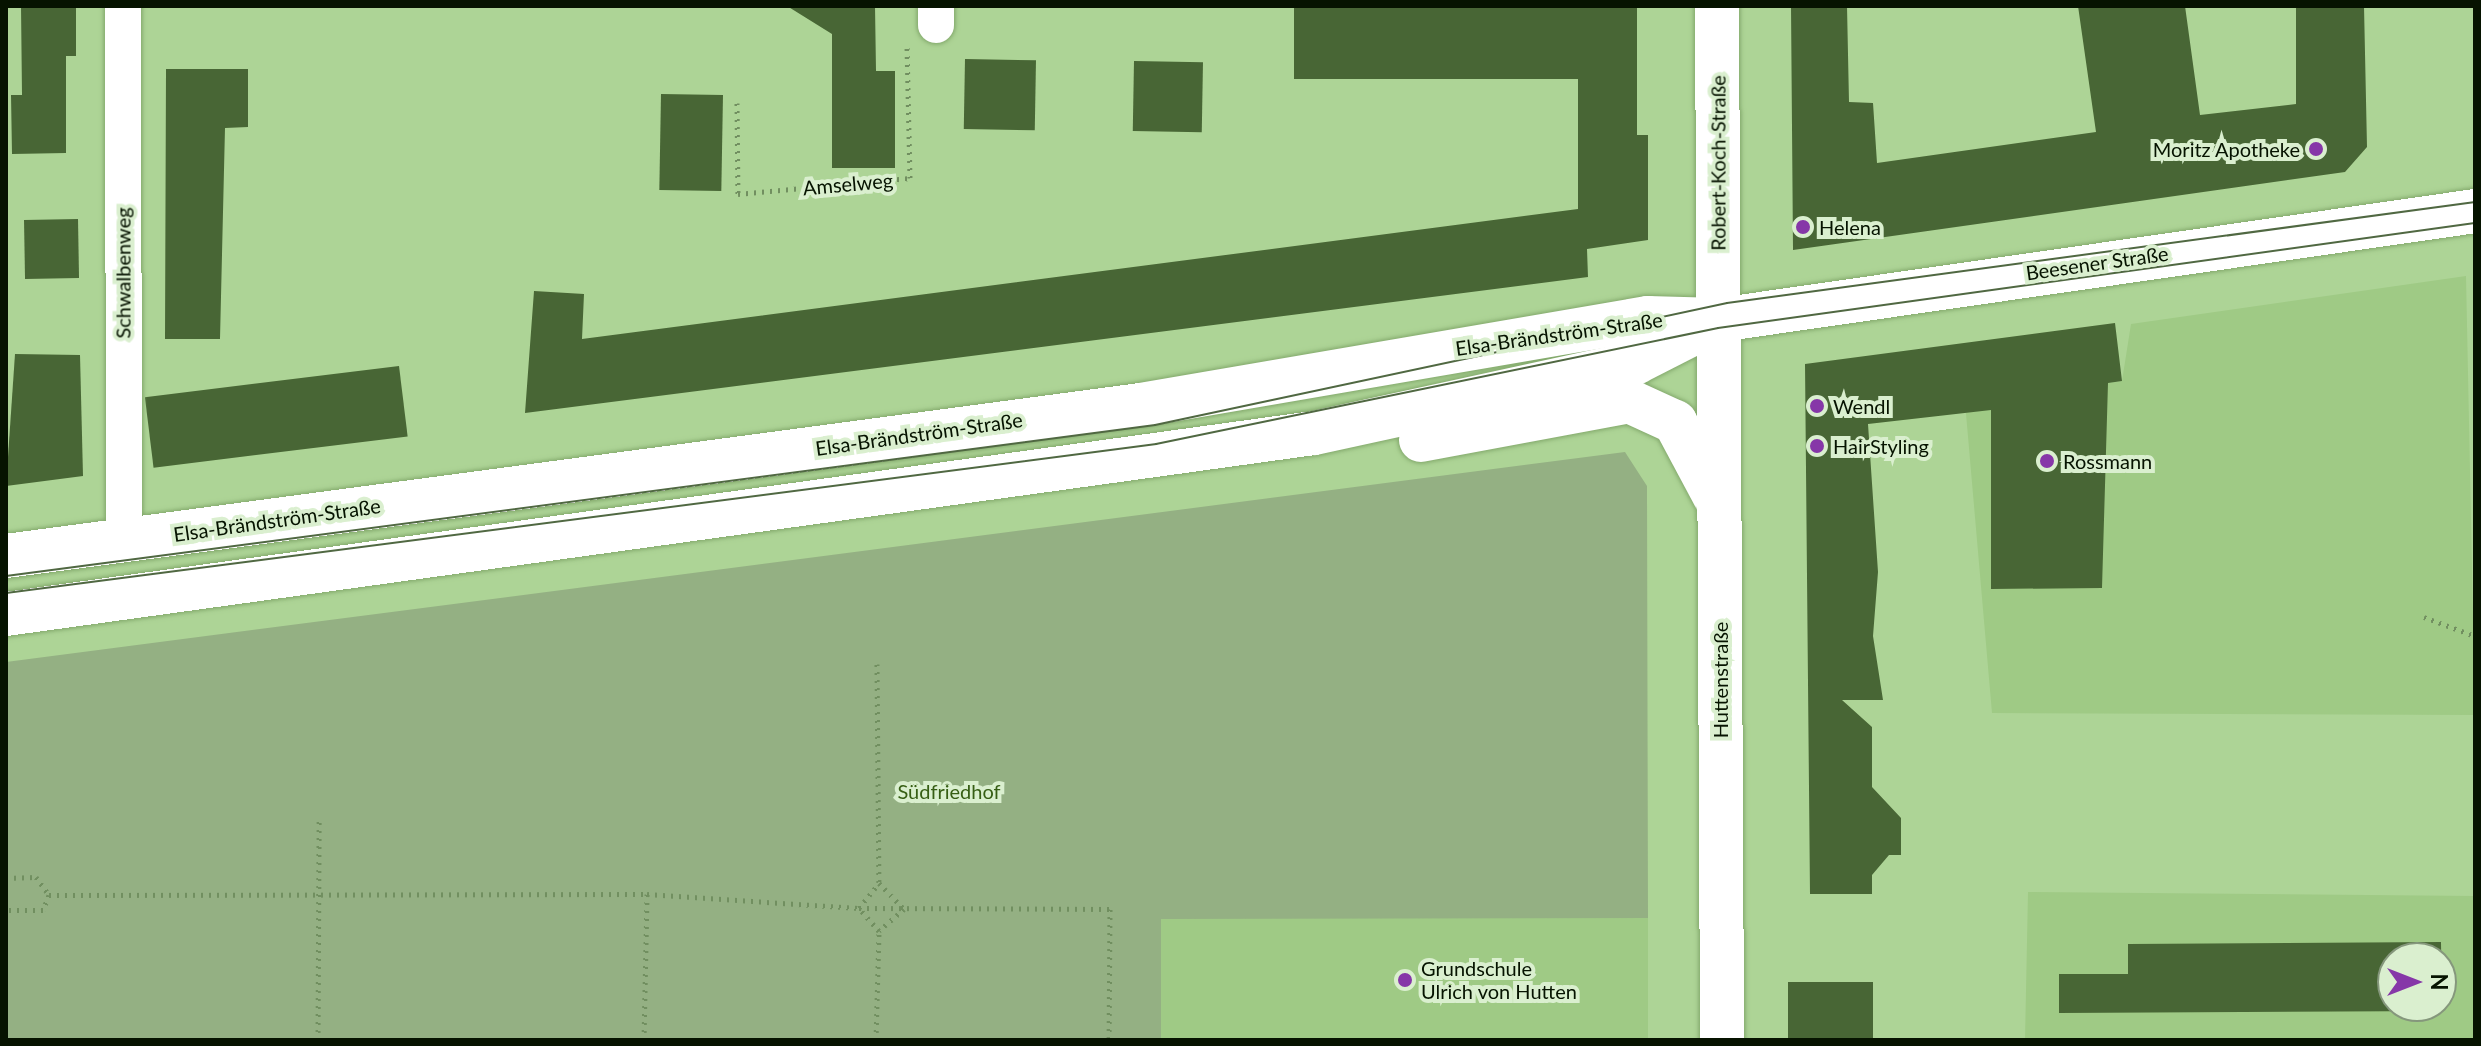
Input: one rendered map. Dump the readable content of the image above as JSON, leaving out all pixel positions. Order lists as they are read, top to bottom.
{
  "streets": {
    "street": [
      "Robert-Koch-Straße",
      "Beesener Straße",
      "Schwalbenweg",
      "Elsa-Brändström-Straße",
      "Huttenstraße"
    ],
    "path": ["Amselweg"]
  },
  "crossings": [
    ["Robert-Koch-Straße", "Beesener Straße"],
    ["Robert-Koch-Straße", "Elsa-Brändström-Straße"],
    ["Robert-Koch-Straße", "Huttenstraße"],
    ["Beesener Straße", "Elsa-Brändström-Straße"],
    ["Beesener Straße", "Huttenstraße"],
    ["Schwalbenweg", "Elsa-Brändström-Straße"],
    ["Elsa-Brändström-Straße", "Huttenstraße"]
  ],
  "parks": ["Südfriedhof"],
  "places": [
    "Moritz Apotheke",
    "Helena",
    "Wendl",
    "HairStyling",
    "Rossmann",
    "Grundschule Ulrich von Hutten"
  ],
  "north": "right"
}
